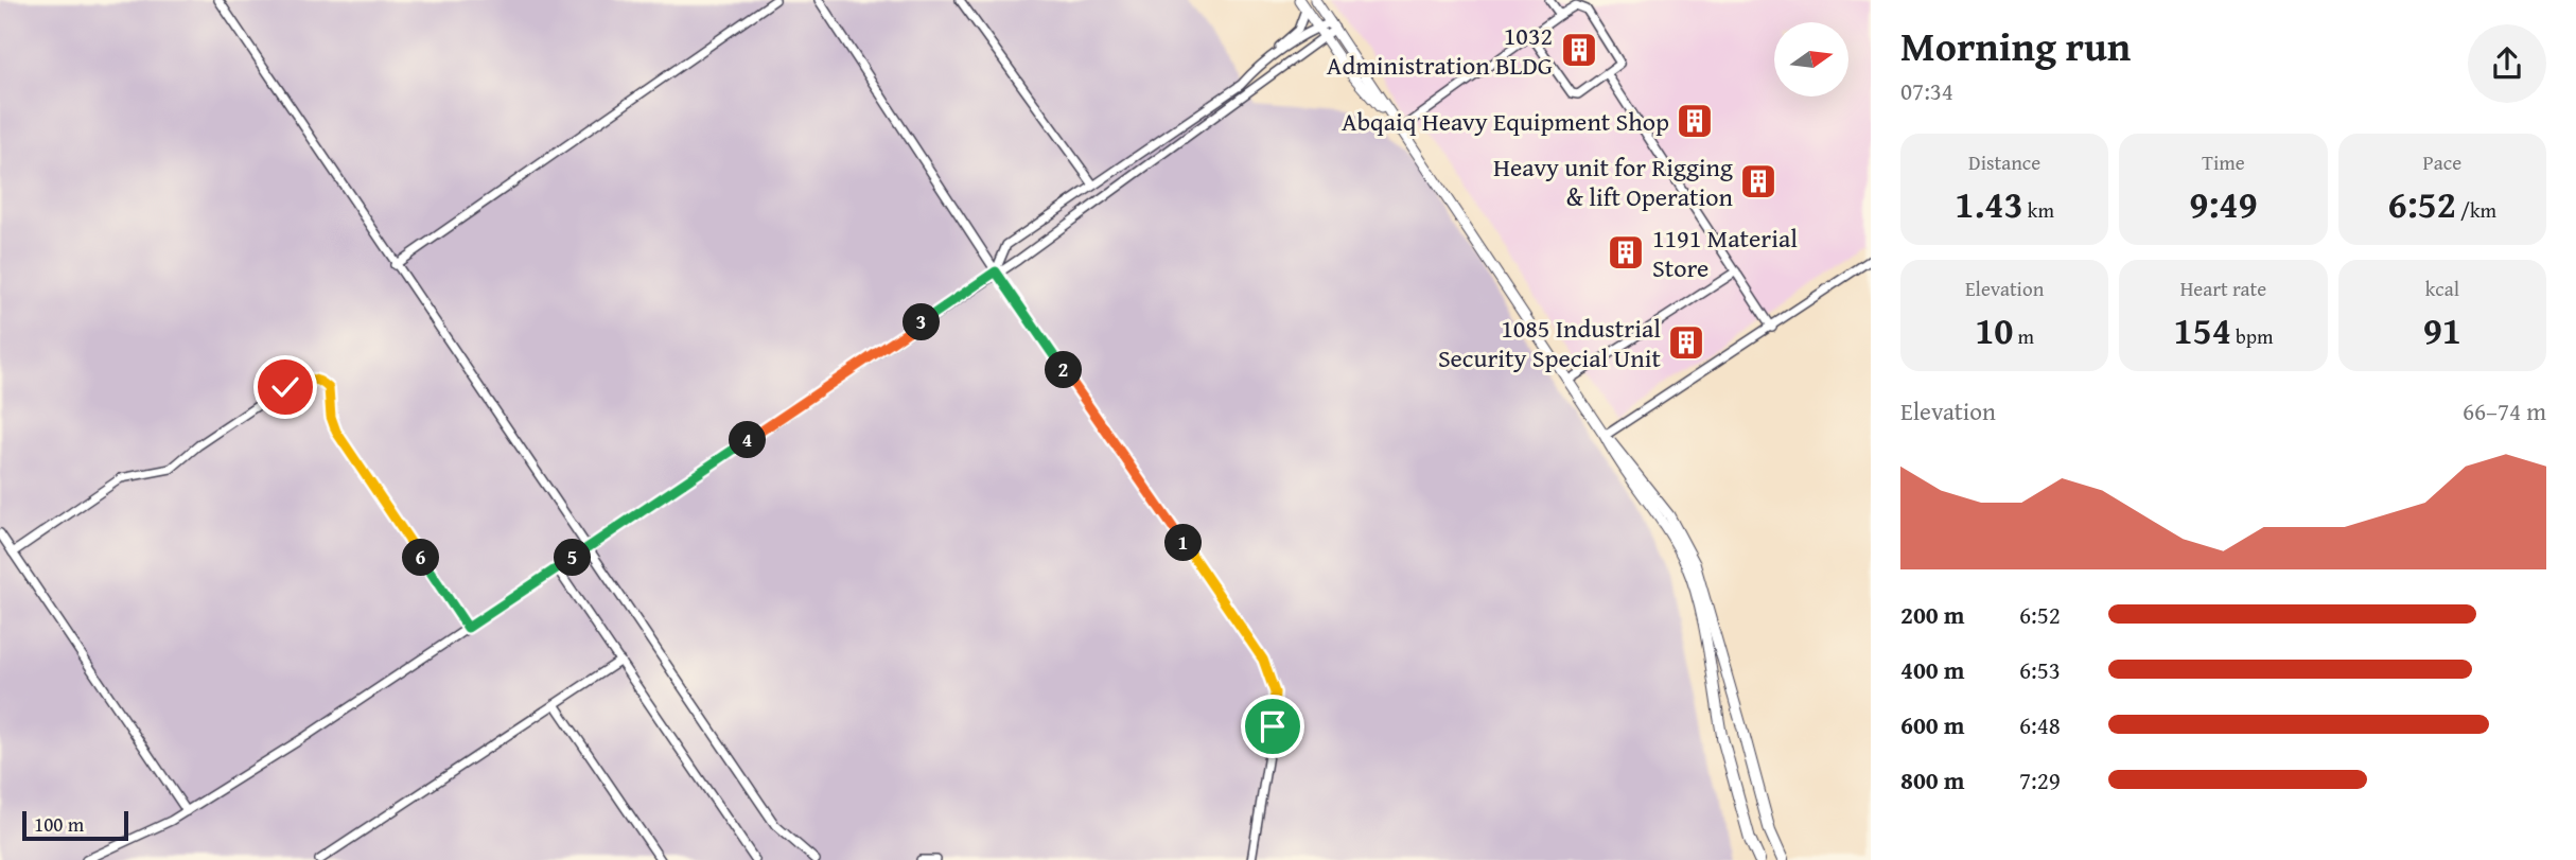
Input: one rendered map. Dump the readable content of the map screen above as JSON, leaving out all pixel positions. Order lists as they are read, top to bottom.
{
  "places": {
    "building": [
      "1032 Administration BLDG",
      "Abqaiq Heavy Equipment Shop",
      "Heavy unit for Rigging & lift Operation",
      "1191 Material Store",
      "1085 Industrial Security Special Unit"
    ]
  },
  "scale_bar": "100 m",
  "north": "right",
  "page": {
    "heading": ["Morning run", "07:34"],
    "stats": [
      ["Distance", "1.43 km"],
      ["Time", "9:49"],
      ["Pace", "6:52 /km"],
      ["Elevation", "10 m"],
      ["Heart rate", "154 bpm"],
      ["kcal", "91"]
    ],
    "pins": [
      "3",
      "2",
      "4",
      "1",
      "5",
      "6"
    ],
    "chart": ["Elevation", "66–74 m"],
    "list": [
      {
        "name": "200 m",
        "note": "6:52"
      },
      {
        "name": "400 m",
        "note": "6:53"
      },
      {
        "name": "600 m",
        "note": "6:48"
      },
      {
        "name": "800 m",
        "note": "7:29"
      }
    ],
    "scale": "100 m"
  }
}
